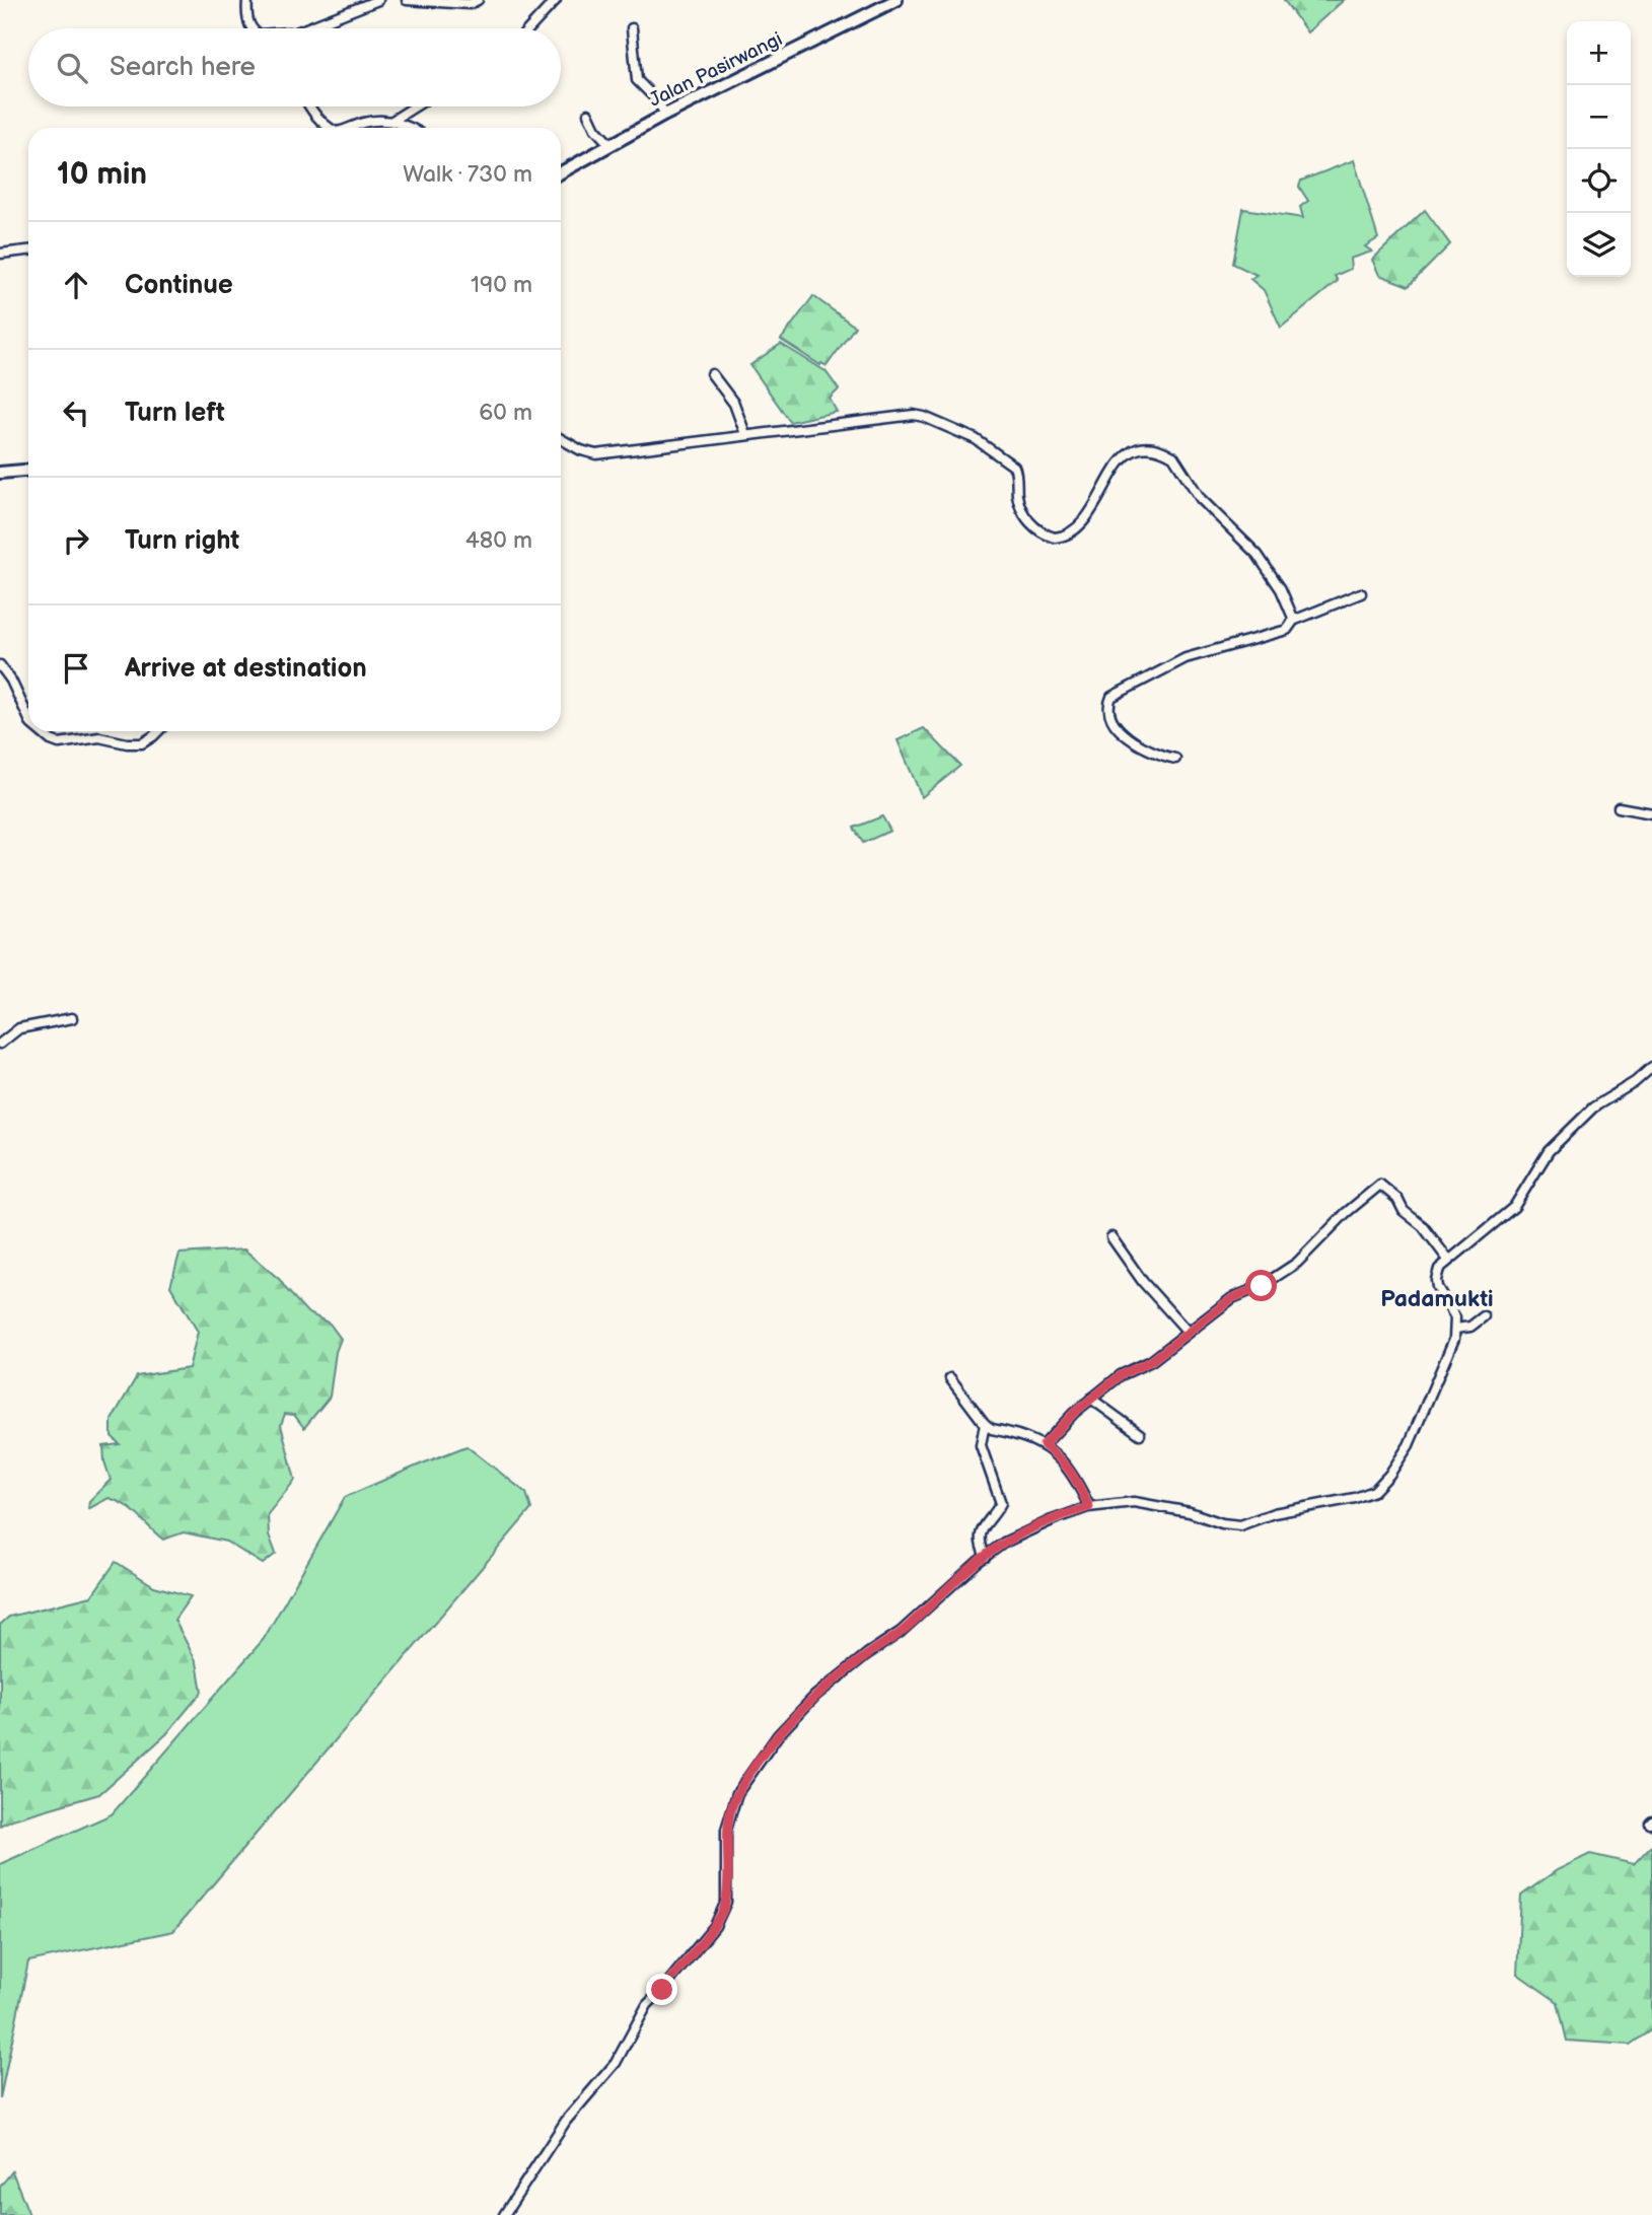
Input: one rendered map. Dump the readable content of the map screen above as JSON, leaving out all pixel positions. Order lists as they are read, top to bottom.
{
  "streets": {
    "street": ["Jalan Pasirwangi"]
  },
  "districts": ["Padamukti"],
  "page": {
    "map_buttons": ["+", "−"],
    "search": "Search here",
    "heading": ["10 min", "Walk · 730 m"],
    "list": [
      ["Continue", "190 m"],
      ["Turn left", "60 m"],
      ["Turn right", "480 m"],
      "Arrive at destination"
    ]
  }
}
